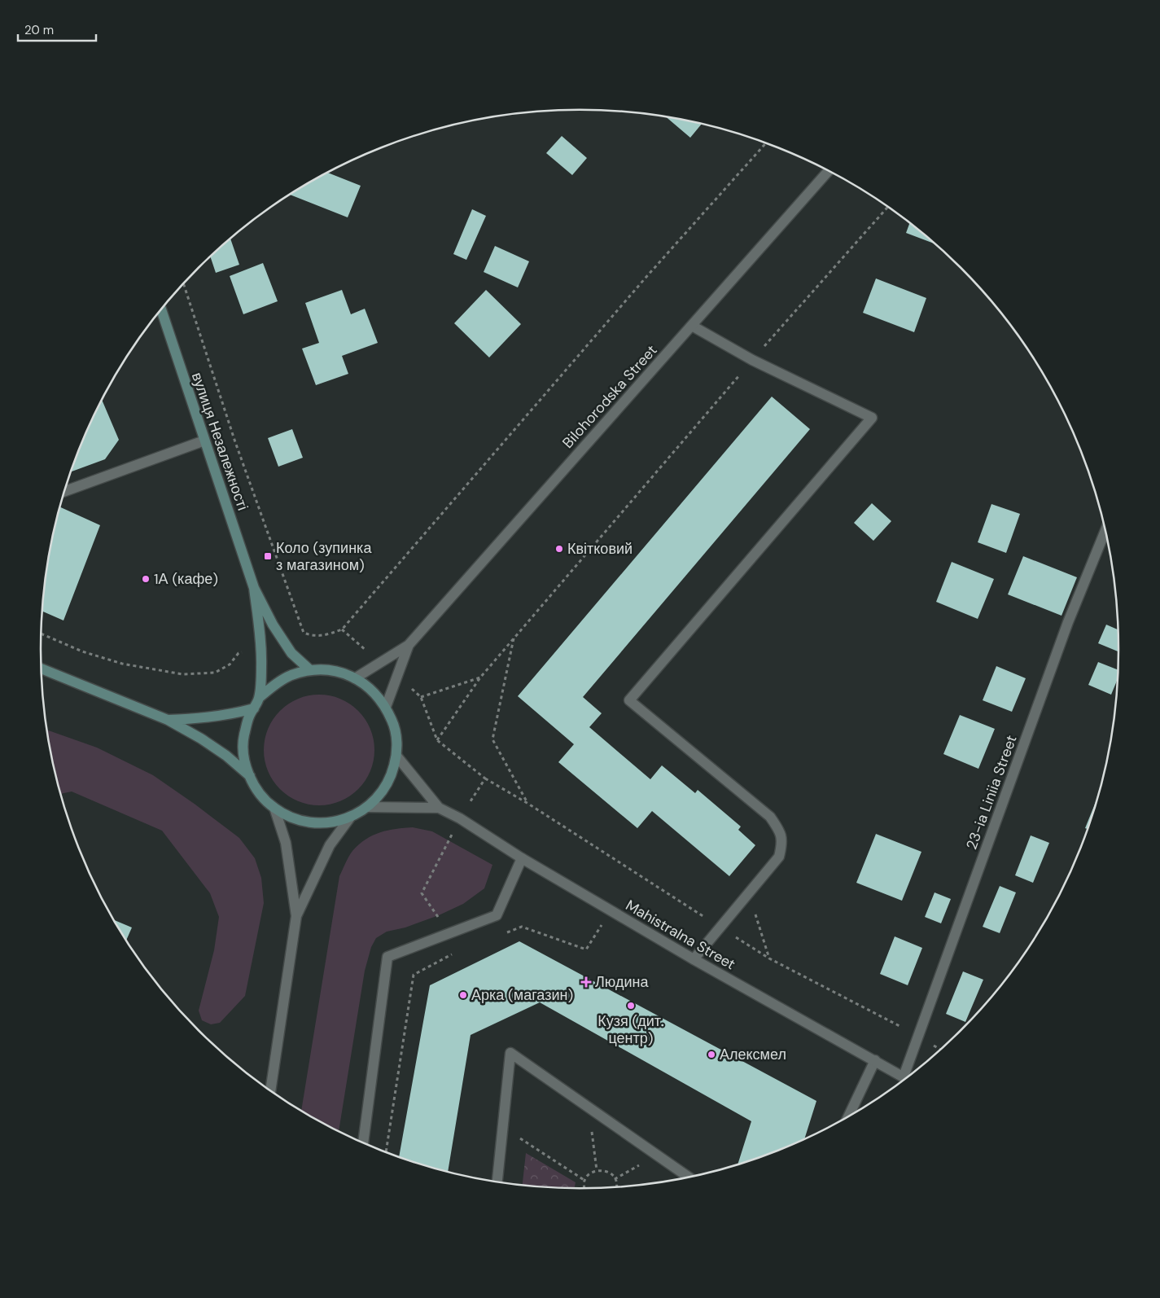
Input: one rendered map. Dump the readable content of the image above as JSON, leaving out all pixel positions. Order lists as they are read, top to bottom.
{
  "streets": {
    "main road": ["вулиця Незалежності"],
    "street": ["Bilohorodska Street", "23-ia Liniia Street", "Mahistralna Street"]
  },
  "places": {
    "other": [
      "Квітковий",
      "1А (кафе)",
      "Арка (магазин)",
      "Кузя (дит. центр)",
      "Алексмел"
    ],
    "transit": ["Коло (зупинка з магазином)"],
    "health": ["Людина"]
  },
  "scale_bar": "20 m"
}
